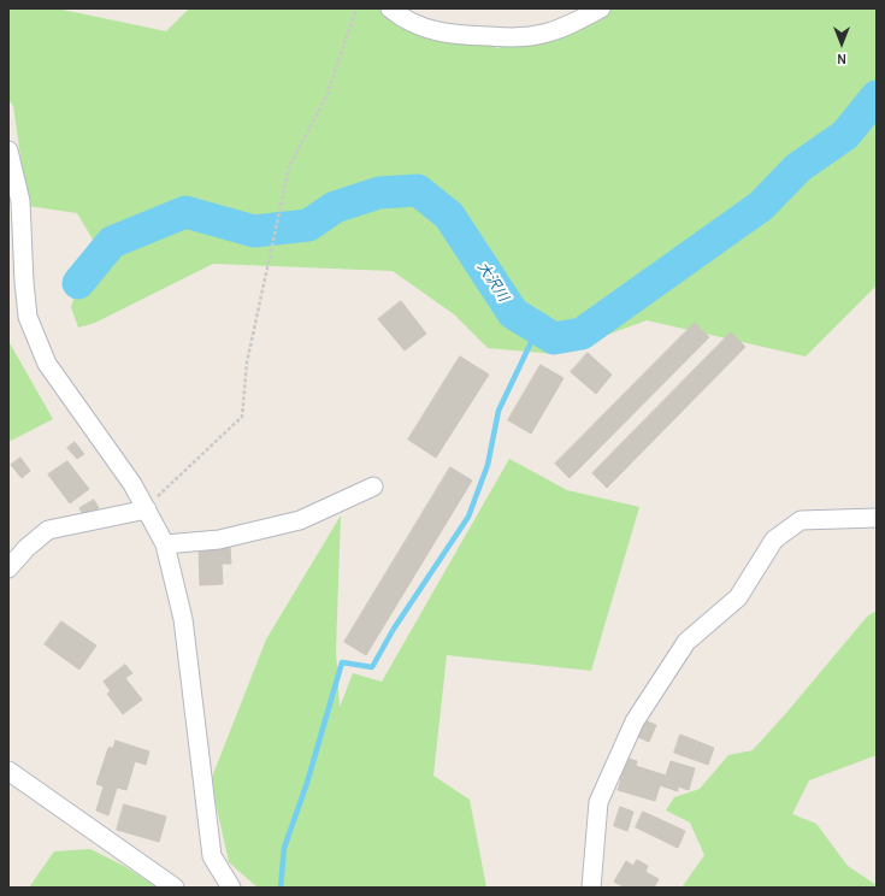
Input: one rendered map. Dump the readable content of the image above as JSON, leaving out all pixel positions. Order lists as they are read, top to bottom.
{
  "water": ["大沢川"],
  "north": "bottom"
}
